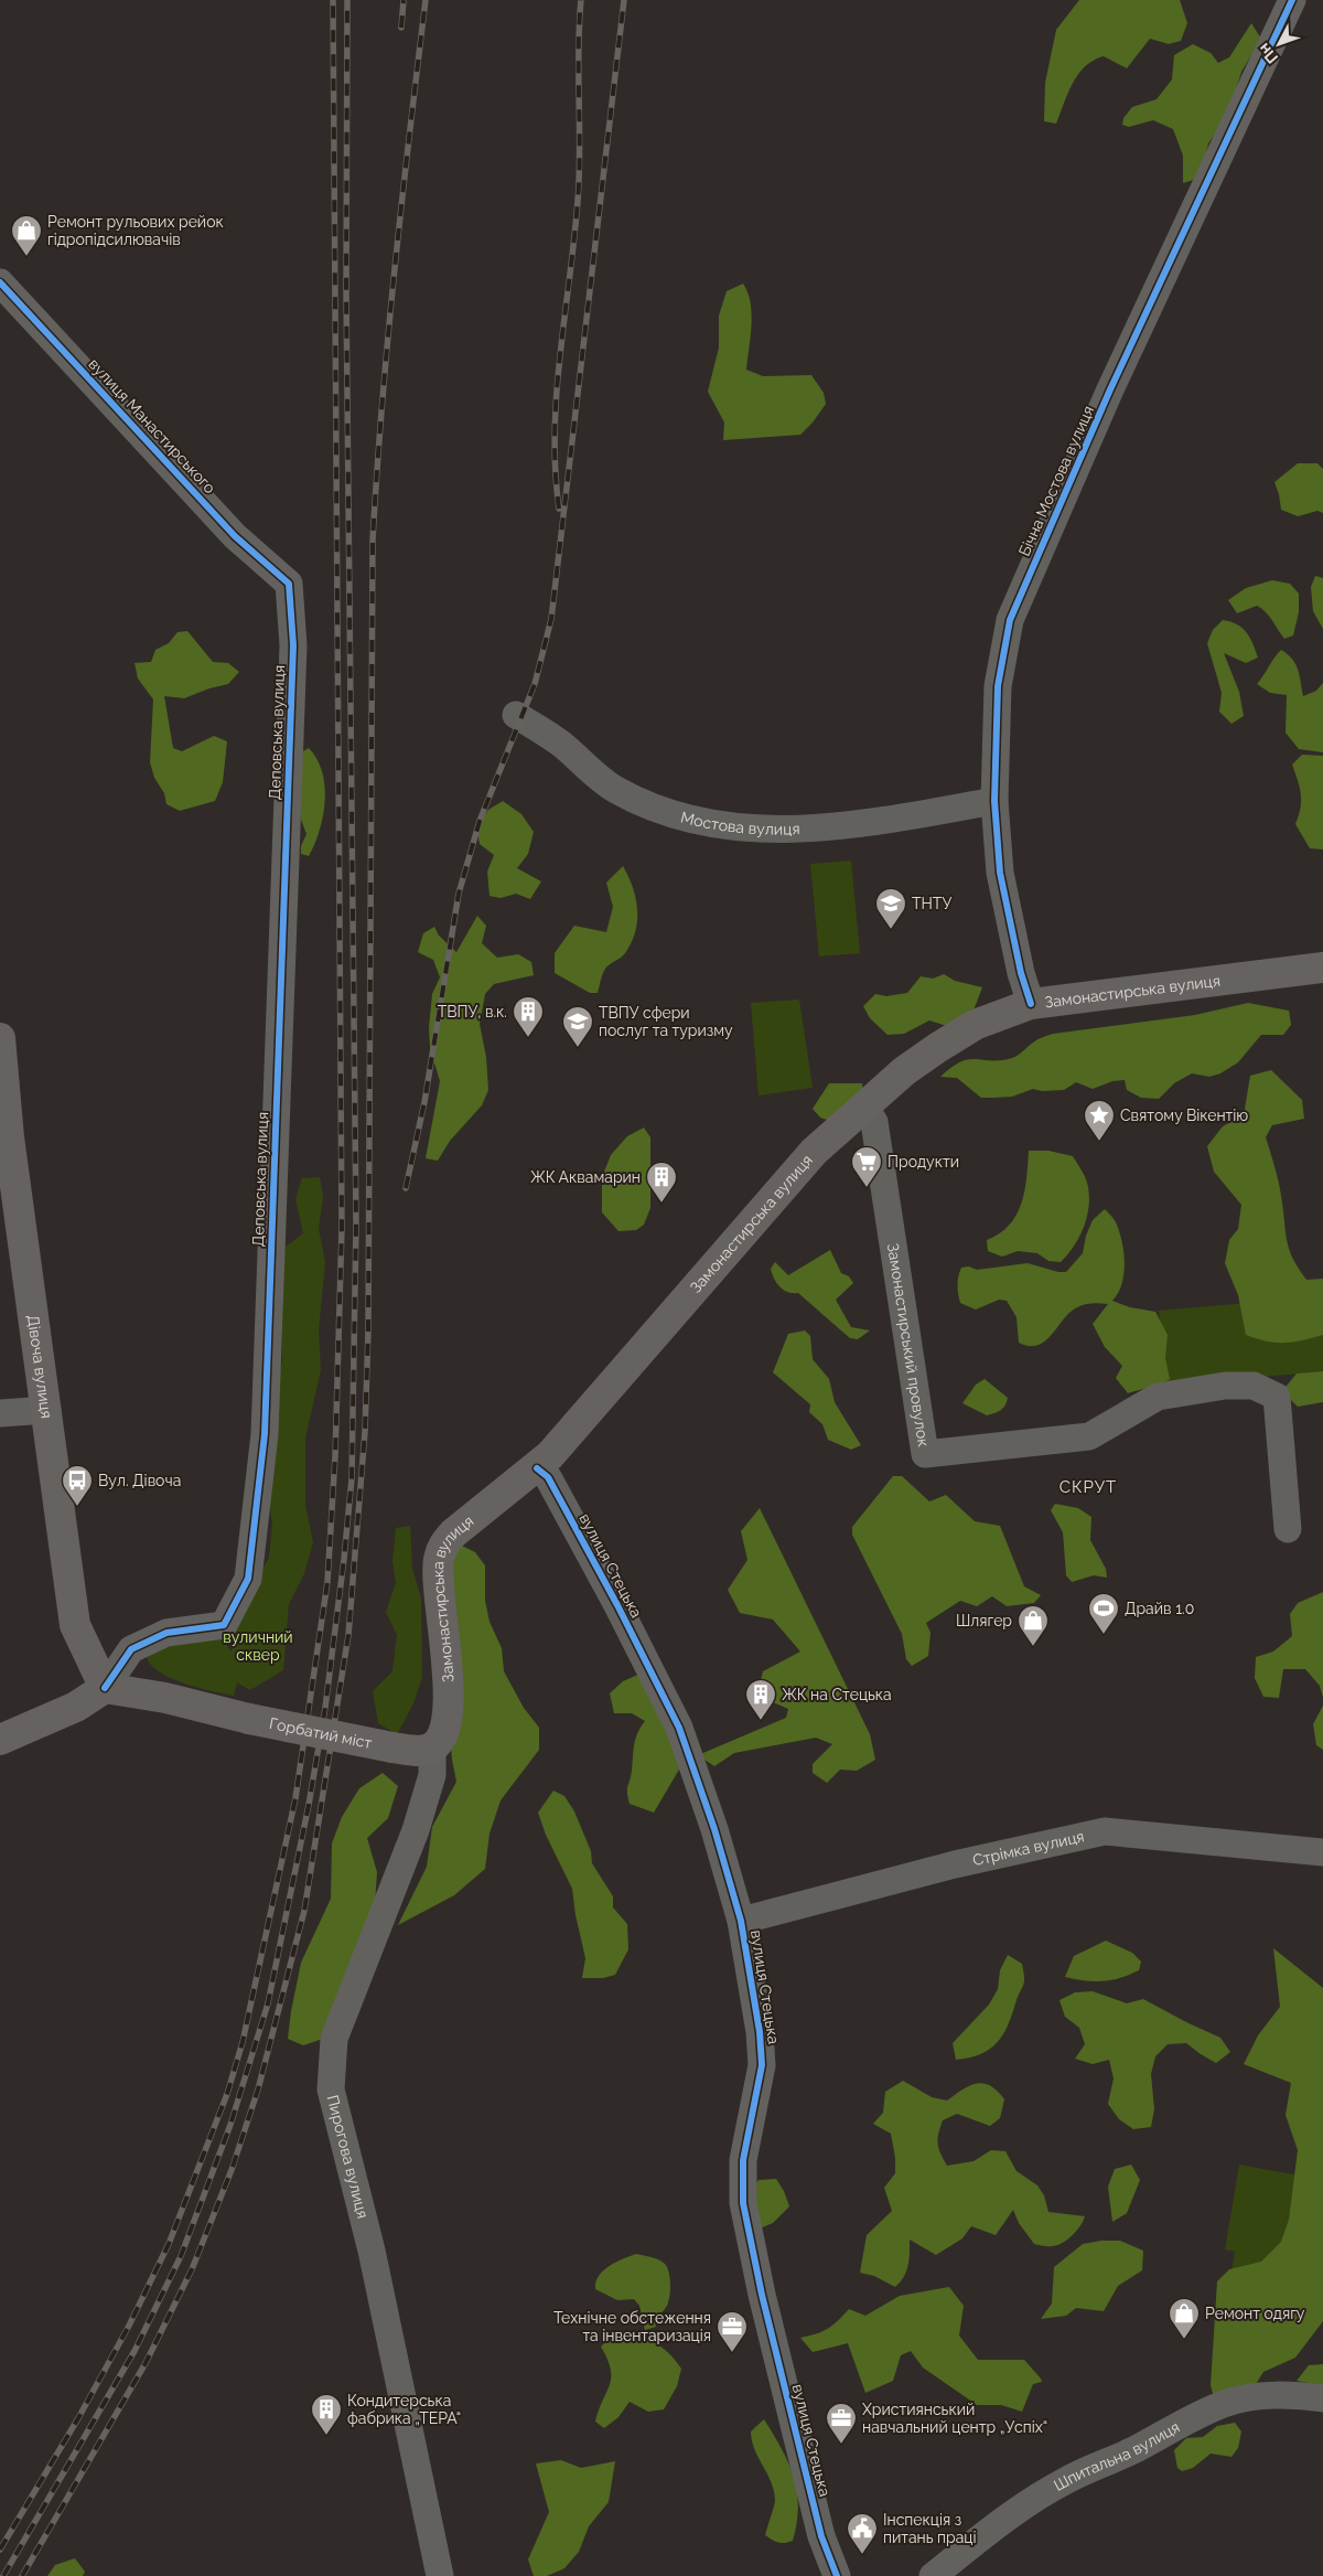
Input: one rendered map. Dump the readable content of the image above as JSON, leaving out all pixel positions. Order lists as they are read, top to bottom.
{
  "streets": {
    "main road": ["Замонастирська вулиця", "Дівоча вулиця", "Горбатий міст"],
    "street": [
      "вулиця Манастирського",
      "Бічна Мостова вулиця",
      "Деповська вулиця",
      "Мостова вулиця",
      "Замонастирський провулок",
      "вулиця Стецька",
      "Стрімка вулиця",
      "Пирогова вулиця",
      "Шпитальна вулиця"
    ]
  },
  "crossings": [
    ["вулиця Манастирського", "Деповська вулиця"],
    ["Бічна Мостова вулиця", "Мостова вулиця"],
    ["Бічна Мостова вулиця", "Замонастирська вулиця"],
    ["Деповська вулиця", "Дівоча вулиця"],
    ["Деповська вулиця", "Горбатий міст"],
    ["Замонастирська вулиця", "Замонастирський провулок"],
    ["Замонастирська вулиця", "вулиця Стецька"],
    ["Замонастирська вулиця", "Горбатий міст"],
    ["Замонастирська вулиця", "Пирогова вулиця"],
    ["Дівоча вулиця", "Горбатий міст"],
    ["вулиця Стецька", "Стрімка вулиця"],
    ["Горбатий міст", "Пирогова вулиця"]
  ],
  "districts": ["СКРУТ"],
  "parks": ["вуличний сквер"],
  "places": {
    "shop": ["Ремонт рульових рейок гідропідсилювачів", "Шлягер", "Ремонт одягу"],
    "school or university": ["ТНТУ", "ТВПУ сфери послуг та туризму"],
    "building": [
      "ТВПУ, в.к.",
      "ЖК Аквамарин",
      "ЖК на Стецька",
      "Кондитерська фабрика „ТЕРА“"
    ],
    "place": ["Святому Вікентію"],
    "supermarket": ["Продукти"],
    "bus stop": ["Вул. Дівоча"],
    "sports": ["Драйв 1.0"],
    "office": ["Технічне обстеження та інвентаризація", "Християнський навчальний центр „Успіх“"],
    "public building": ["Інспекція з питань праці"]
  },
  "north": "bottom left"
}
